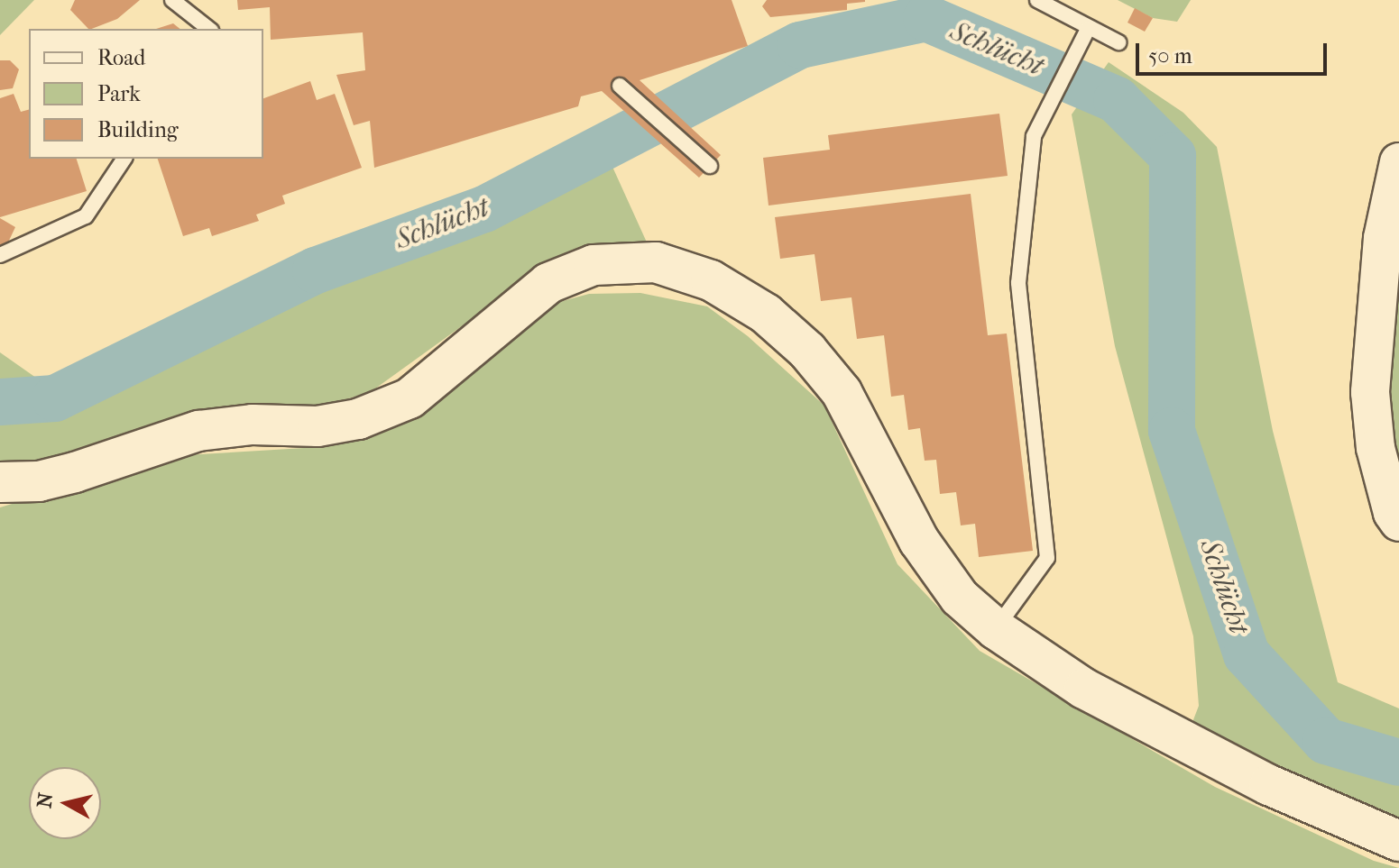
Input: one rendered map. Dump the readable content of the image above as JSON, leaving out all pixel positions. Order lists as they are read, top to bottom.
{
  "water": ["Schlücht"],
  "legend": ["Road", "Park", "Building"],
  "scale_bar": "50 m",
  "north": "left"
}
